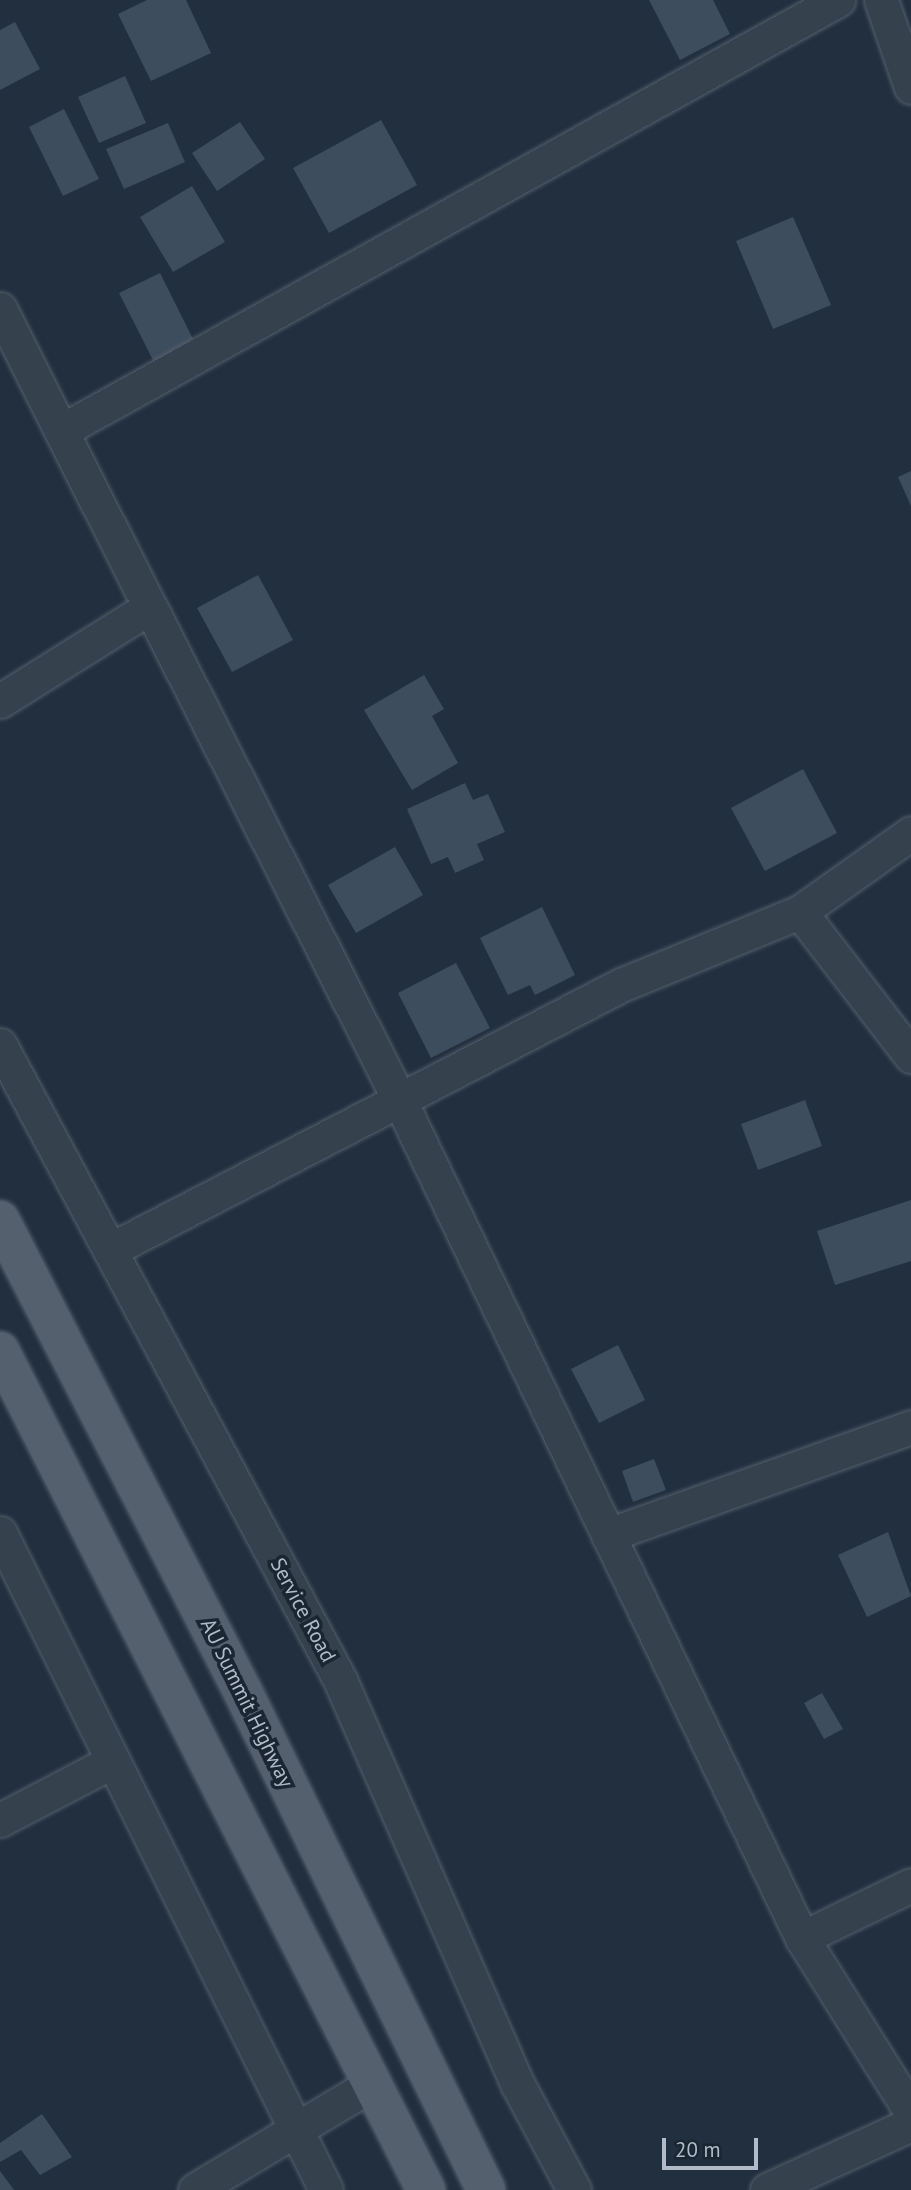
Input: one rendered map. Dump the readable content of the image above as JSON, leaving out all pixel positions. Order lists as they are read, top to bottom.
{
  "streets": {
    "main road": ["AU Summit Highway"],
    "street": ["Service Road"]
  },
  "scale_bar": "20 m"
}
